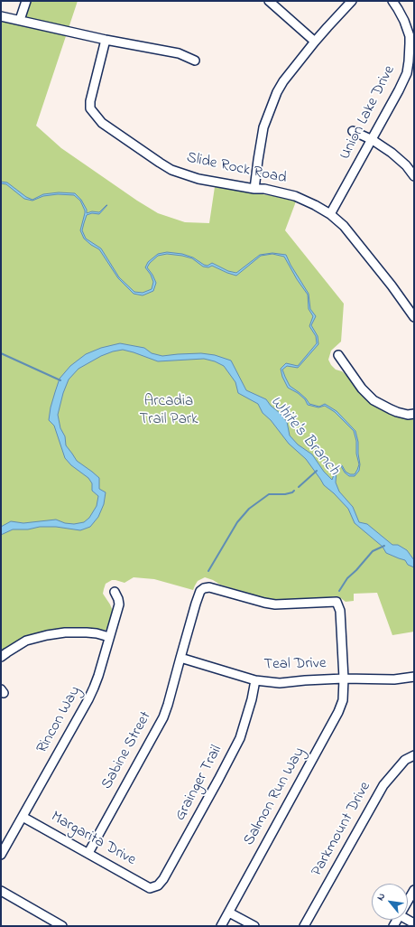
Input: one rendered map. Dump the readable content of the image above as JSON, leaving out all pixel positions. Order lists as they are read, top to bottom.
{
  "streets": {
    "street": [
      "Union Lake Drive",
      "Slide Rock Road",
      "Teal Drive",
      "Rincon Way",
      "Sabine Street",
      "Grainger Trail",
      "Salmon Run Way",
      "Parkmount Drive",
      "Margarita Drive"
    ]
  },
  "crossings": [
    ["Union Lake Drive", "Slide Rock Road"],
    ["Teal Drive", "Sabine Street"],
    ["Teal Drive", "Grainger Trail"],
    ["Teal Drive", "Salmon Run Way"],
    ["Rincon Way", "Margarita Drive"],
    ["Sabine Street", "Salmon Run Way"],
    ["Sabine Street", "Margarita Drive"],
    ["Grainger Trail", "Margarita Drive"]
  ],
  "water": ["White's Branch"],
  "parks": ["Arcadia Trail Park"],
  "north": "top left"
}
